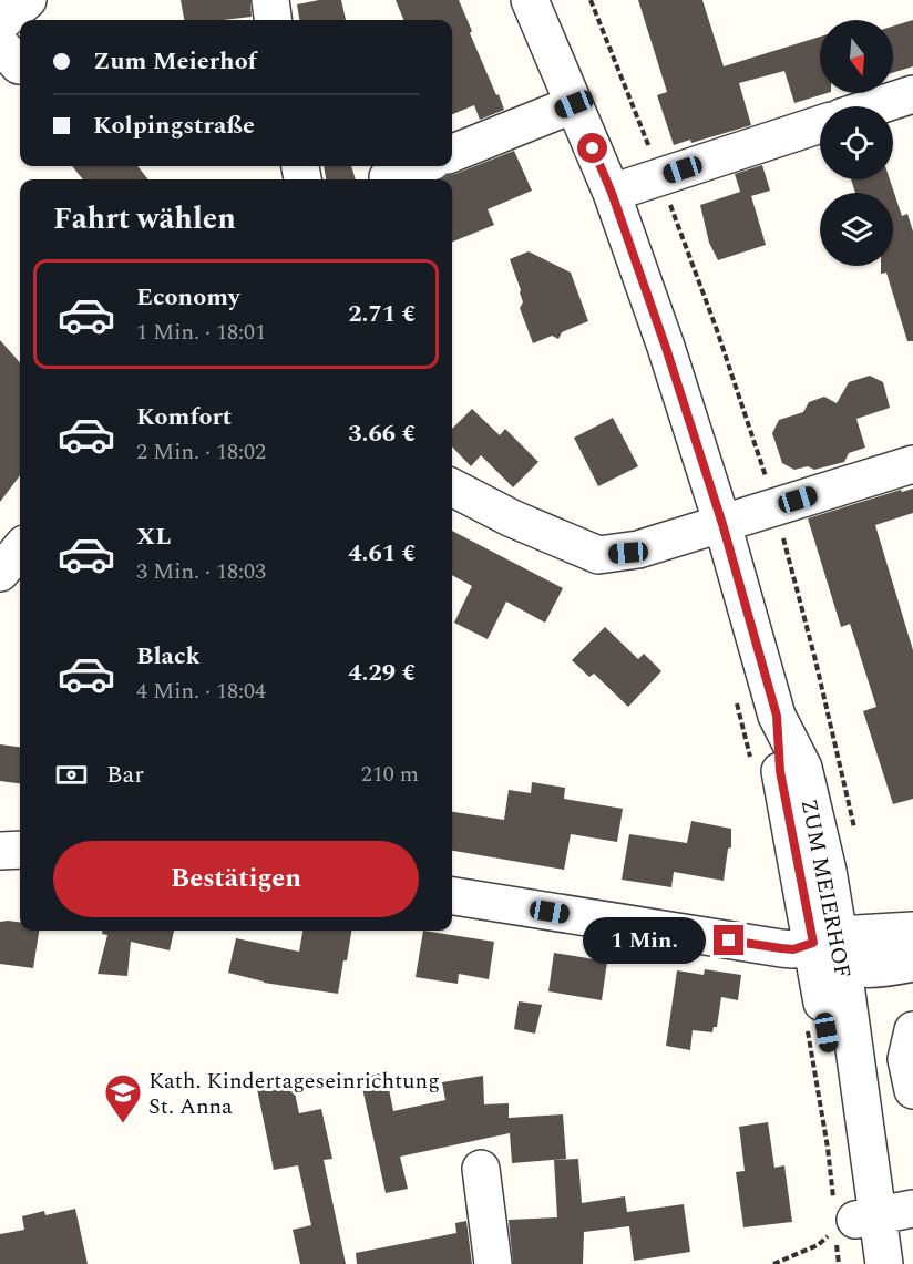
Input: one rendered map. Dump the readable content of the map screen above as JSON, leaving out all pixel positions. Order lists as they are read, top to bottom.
{
  "streets": {
    "street": ["ZUM MEIERHOF"]
  },
  "places": {
    "school or university": ["Kath. Kindertageseinrichtung St. Anna"]
  },
  "north": "bottom",
  "page": {
    "banner": ["Zum Meierhof", "Kolpingstraße"],
    "heading": "Fahrt wählen",
    "list": [
      {
        "name": "Economy",
        "note": "1 Min. · 18:01",
        "value": "2.71 €"
      },
      {
        "name": "Komfort",
        "note": "2 Min. · 18:02",
        "value": "3.66 €"
      },
      {
        "name": "XL",
        "note": "3 Min. · 18:03",
        "value": "4.61 €"
      },
      {
        "name": "Black",
        "note": "4 Min. · 18:04",
        "value": "4.29 €"
      }
    ],
    "pay": ["Bar", "210 m"],
    "buttons": "Bestätigen",
    "bubble": "1 Min."
  }
}
